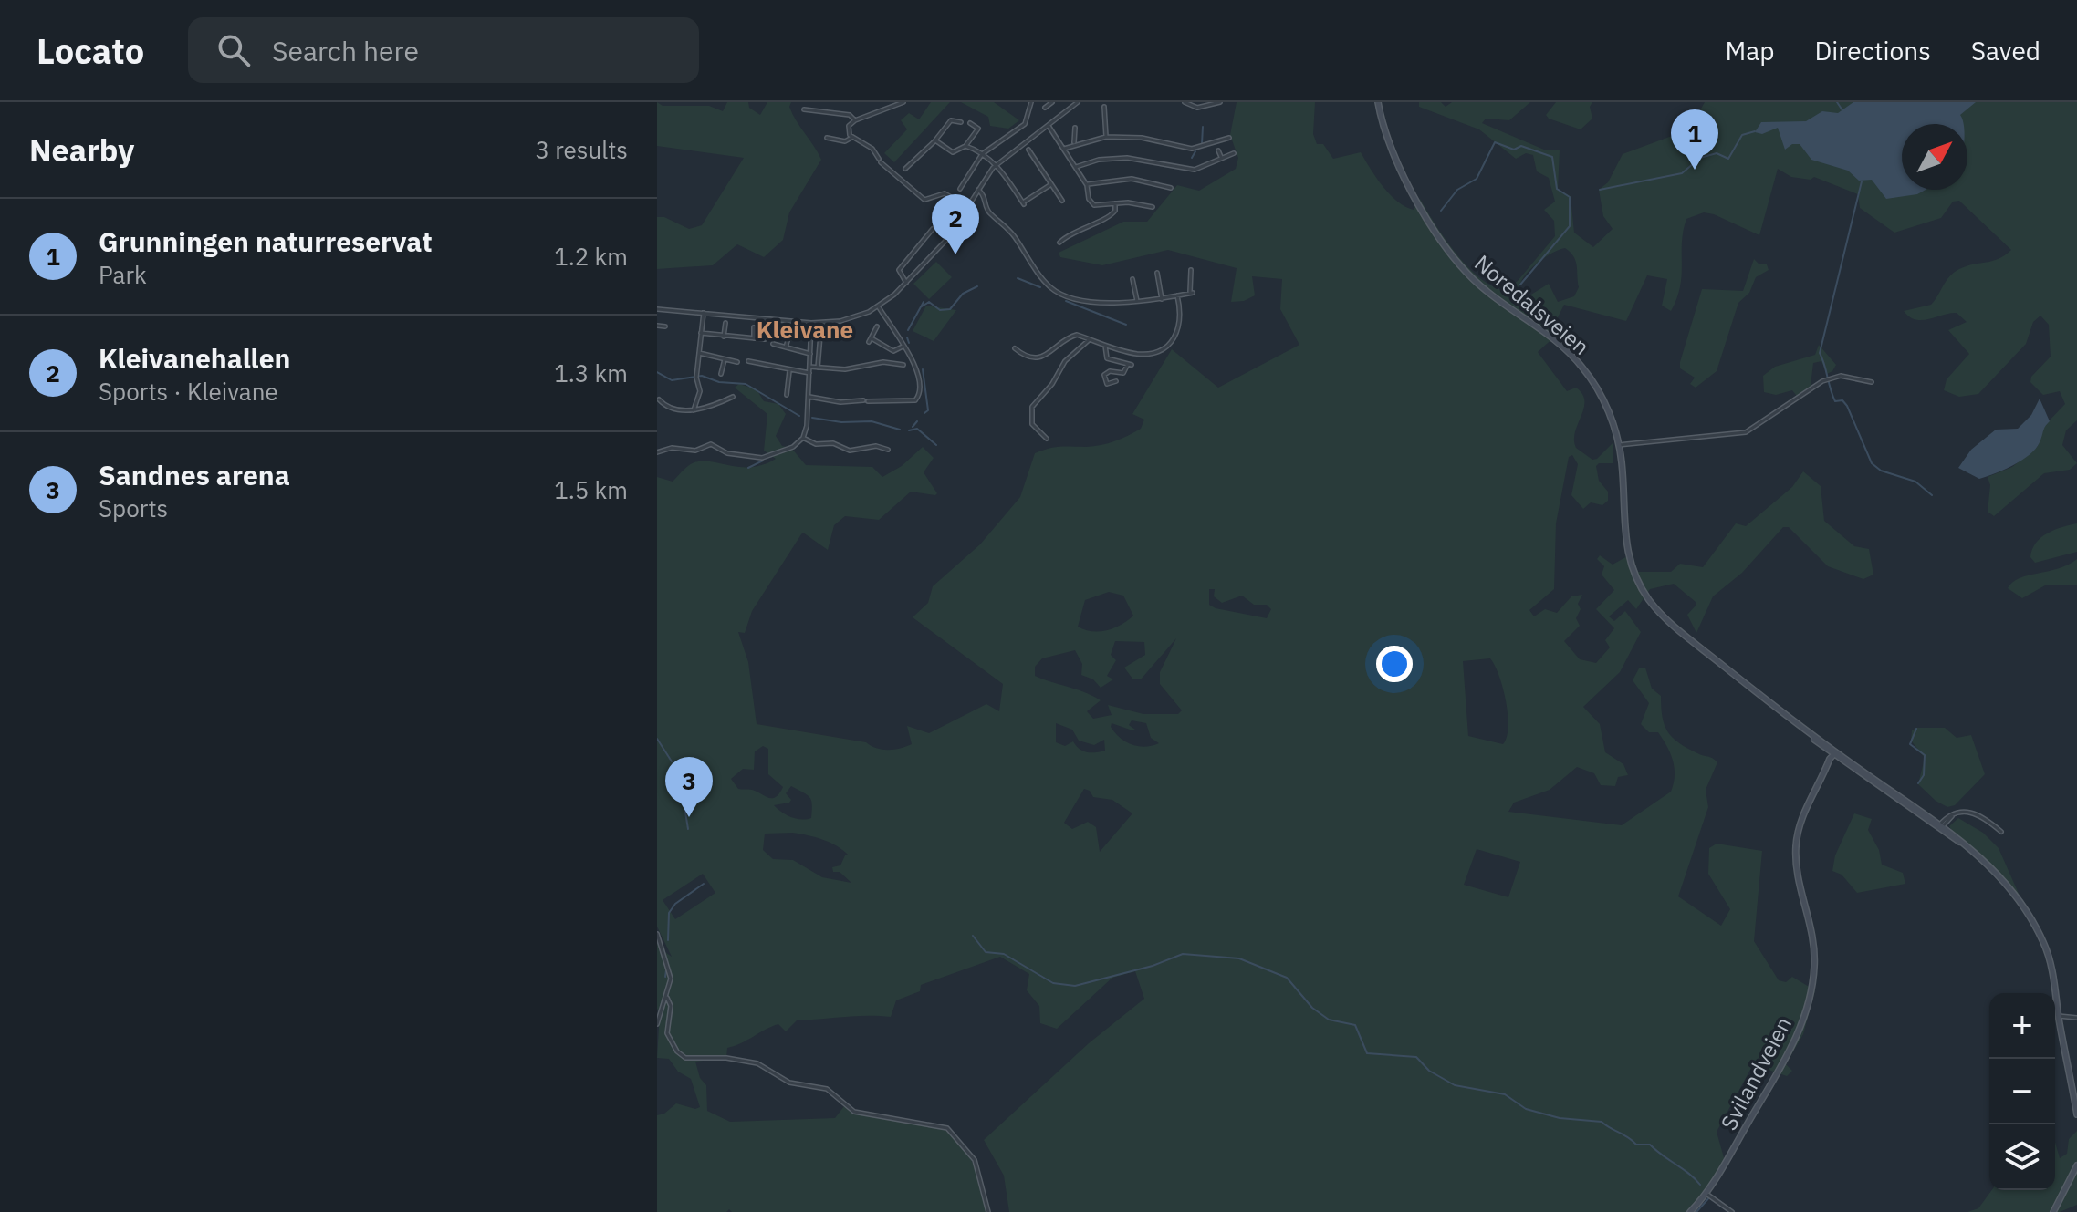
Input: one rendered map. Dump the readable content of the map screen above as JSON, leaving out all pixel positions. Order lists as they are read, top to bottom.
{
  "streets": {
    "main road": ["Noredalsveien", "Svilandveien"]
  },
  "crossings": [
    ["Noredalsveien", "Svilandveien"]
  ],
  "districts": ["Kleivane"],
  "north": "top right",
  "page": {
    "header": "Locato",
    "search": "Search here",
    "nav": ["Map", "Directions", "Saved"],
    "heading": ["Nearby", "3 results"],
    "pins": ["1", "2", "3"],
    "list": [
      {
        "mark": "1",
        "name": "Grunningen naturreservat",
        "note": "Park",
        "value": "1.2 km"
      },
      {
        "mark": "2",
        "name": "Kleivanehallen",
        "note": "Sports · Kleivane",
        "value": "1.3 km"
      },
      {
        "mark": "3",
        "name": "Sandnes arena",
        "note": "Sports",
        "value": "1.5 km"
      }
    ],
    "map_buttons": ["+", "−"]
  }
}
